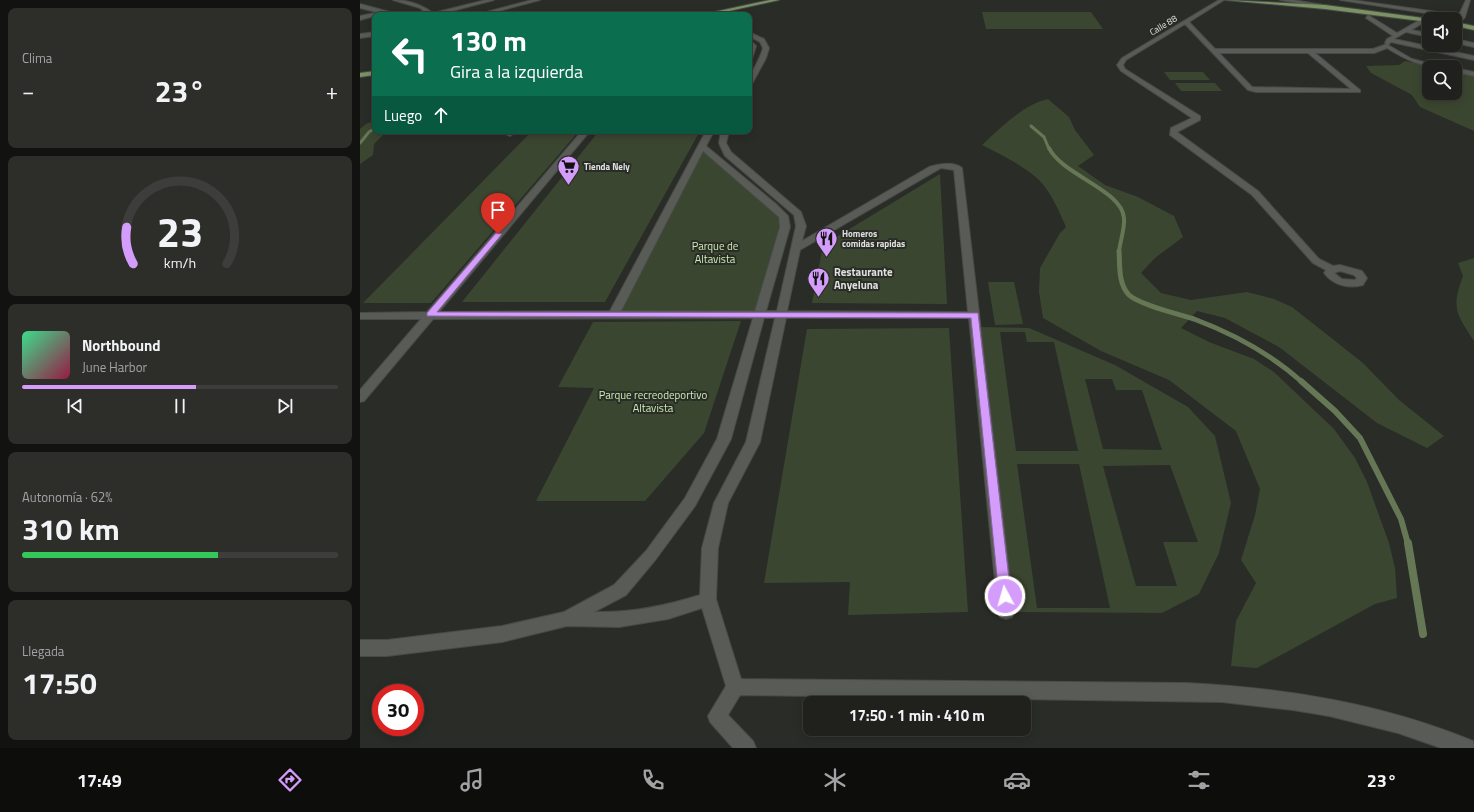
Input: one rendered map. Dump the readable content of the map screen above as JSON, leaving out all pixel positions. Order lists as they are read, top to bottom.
{
  "streets": {
    "street": ["Calle 88"]
  },
  "parks": ["Parque de Altavista", "Parque recreodeportivo Altavista"],
  "places": {
    "supermarket": ["Tienda Nely"],
    "restaurant": ["Homeros comidas rapidas", "Restaurante Anyeluna"]
  },
  "page": {
    "tile": [
      "Clima",
      ["Autonomía · 62%", "310 km"],
      ["Llegada", "17:50"]
    ],
    "turn": ["130 m", "Gira a la izquierda"],
    "heat": ["−", "23°", "+"],
    "then": "Luego",
    "song": ["Northbound", "June Harbor"],
    "limit": "30",
    "trip": "17:50 · 1 min · 410 m",
    "tabs": ["17:49", "23°"],
    "gauge": ["23", "km/h"]
  }
}
